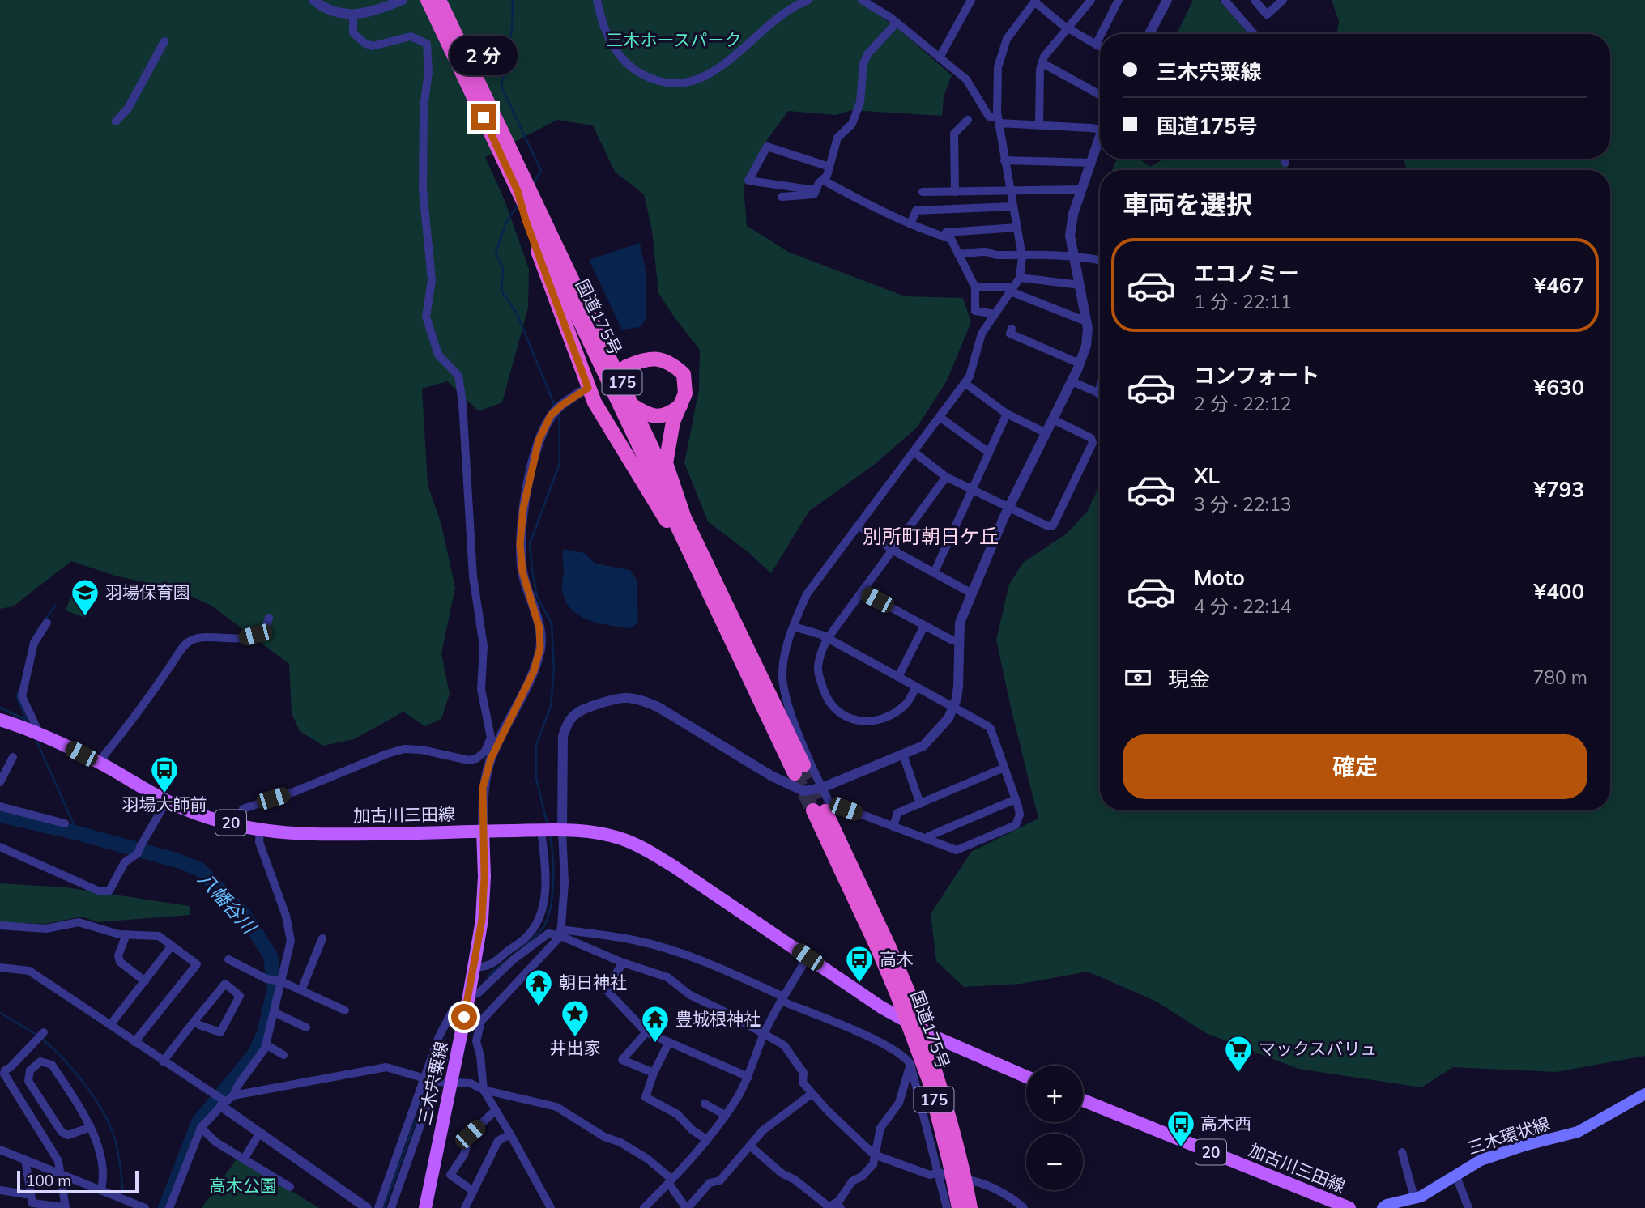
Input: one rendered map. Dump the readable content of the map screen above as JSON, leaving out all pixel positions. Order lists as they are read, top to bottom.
{
  "streets": {
    "highway": ["国道175号", "175"],
    "main road": [
      "加古川三田線",
      "20",
      "三木宍粟線",
      "三木環状線"
    ]
  },
  "crossings": [
    ["加古川三田線", "三木宍粟線"]
  ],
  "districts": ["別所町朝日ケ丘"],
  "water": ["八幡谷川"],
  "parks": ["三木ホースパーク", "高木公園"],
  "places": {
    "school or university": ["羽場保育園"],
    "bus stop": ["羽場大師前", "高木", "高木西"],
    "temple": ["朝日神社", "豊城根神社"],
    "place": ["井出家"],
    "supermarket": ["マックスバリュ"]
  },
  "scale_bar": "100 m",
  "page": {
    "banner": ["三木宍粟線", "国道175号"],
    "bubble": "2 分",
    "heading": "車両を選択",
    "list": [
      {
        "name": "エコノミー",
        "note": "1 分 · 22:11",
        "value": "¥467"
      },
      {
        "name": "コンフォート",
        "note": "2 分 · 22:12",
        "value": "¥630"
      },
      {
        "name": "XL",
        "note": "3 分 · 22:13",
        "value": "¥793"
      },
      {
        "name": "Moto",
        "note": "4 分 · 22:14",
        "value": "¥400"
      }
    ],
    "pay": ["現金", "780 m"],
    "buttons": "確定",
    "map_buttons": ["+", "−"],
    "scale": "100 m"
  }
}
